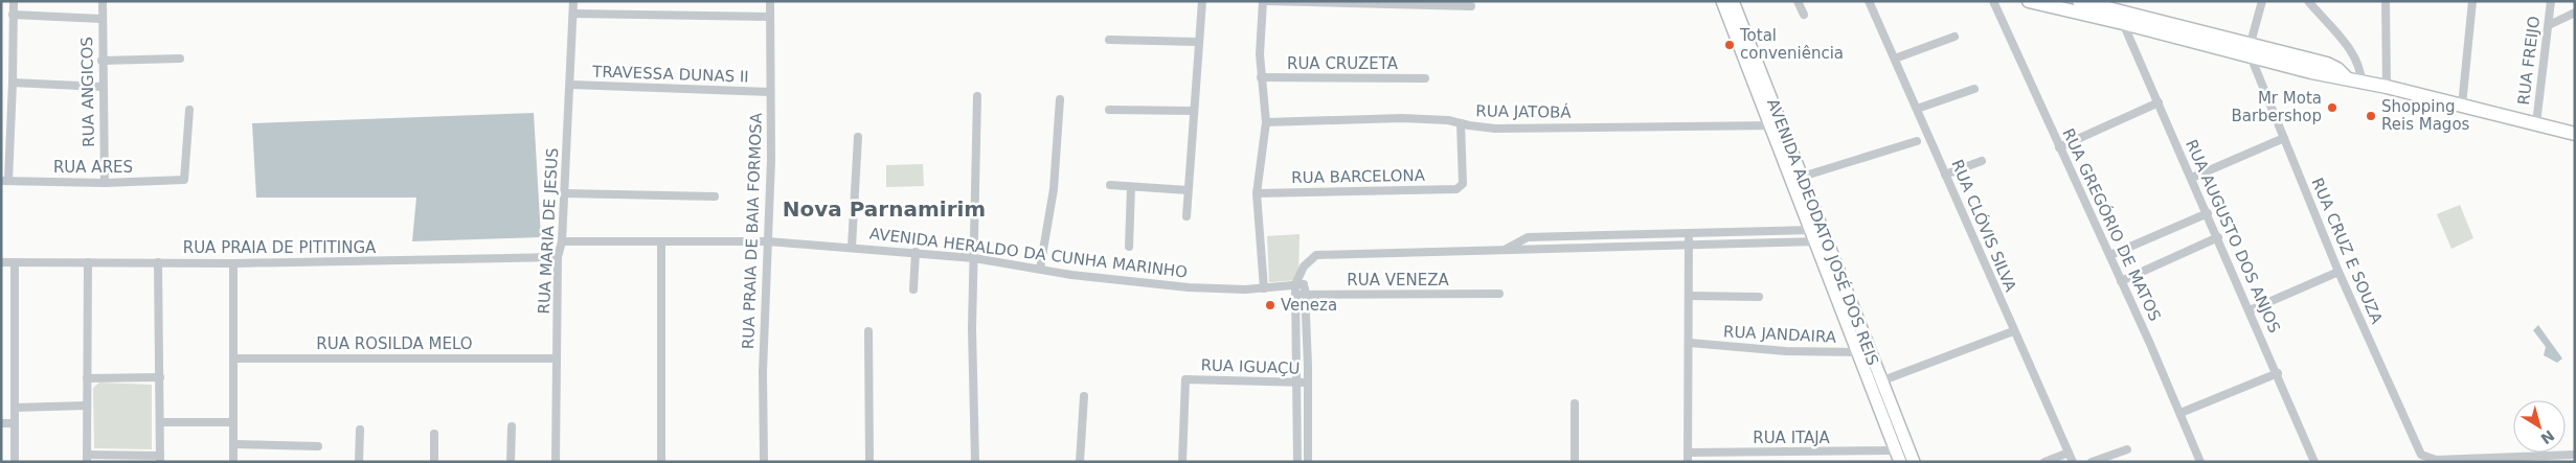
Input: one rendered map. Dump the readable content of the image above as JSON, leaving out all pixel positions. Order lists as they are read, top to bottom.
{
  "streets": {
    "main road": ["AVENIDA ADEODATO JOSÉ DOS REIS"],
    "street": [
      "RUA FREIJO",
      "RUA CRUZETA",
      "TRAVESSA DUNAS II",
      "RUA ANGICOS",
      "RUA JATOBÁ",
      "RUA ARES",
      "RUA BARCELONA",
      "RUA GREGÓRIO DE MATOS",
      "RUA CLÓVIS SILVA",
      "RUA MARIA DE JESUS",
      "RUA PRAIA DE BAIA FORMOSA",
      "RUA AUGUSTO DOS ANJOS",
      "RUA PRAIA DE PITITINGA",
      "RUA CRUZ E SOUZA",
      "AVENIDA HERALDO DA CUNHA MARINHO",
      "RUA VENEZA",
      "RUA JANDAIRA",
      "RUA ROSILDA MELO",
      "RUA IGUAÇU",
      "RUA ITAJA"
    ]
  },
  "crossings": [
    ["TRAVESSA DUNAS II", "RUA MARIA DE JESUS"],
    ["TRAVESSA DUNAS II", "RUA PRAIA DE BAIA FORMOSA"],
    ["RUA ANGICOS", "RUA ARES"],
    ["RUA JATOBÁ", "RUA BARCELONA"],
    ["RUA JATOBÁ", "AVENIDA ADEODATO JOSÉ DOS REIS"],
    ["RUA MARIA DE JESUS", "RUA PRAIA DE PITITINGA"],
    ["RUA MARIA DE JESUS", "AVENIDA HERALDO DA CUNHA MARINHO"],
    ["RUA MARIA DE JESUS", "RUA ROSILDA MELO"],
    ["RUA PRAIA DE BAIA FORMOSA", "AVENIDA HERALDO DA CUNHA MARINHO"],
    ["AVENIDA ADEODATO JOSÉ DOS REIS", "RUA JANDAIRA"],
    ["AVENIDA ADEODATO JOSÉ DOS REIS", "RUA ITAJA"]
  ],
  "districts": ["Nova Parnamirim"],
  "places": [
    "Total conveniência",
    "Mr Mota Barbershop",
    "Shopping Reis Magos",
    "Veneza"
  ],
  "north": "bottom right"
}
